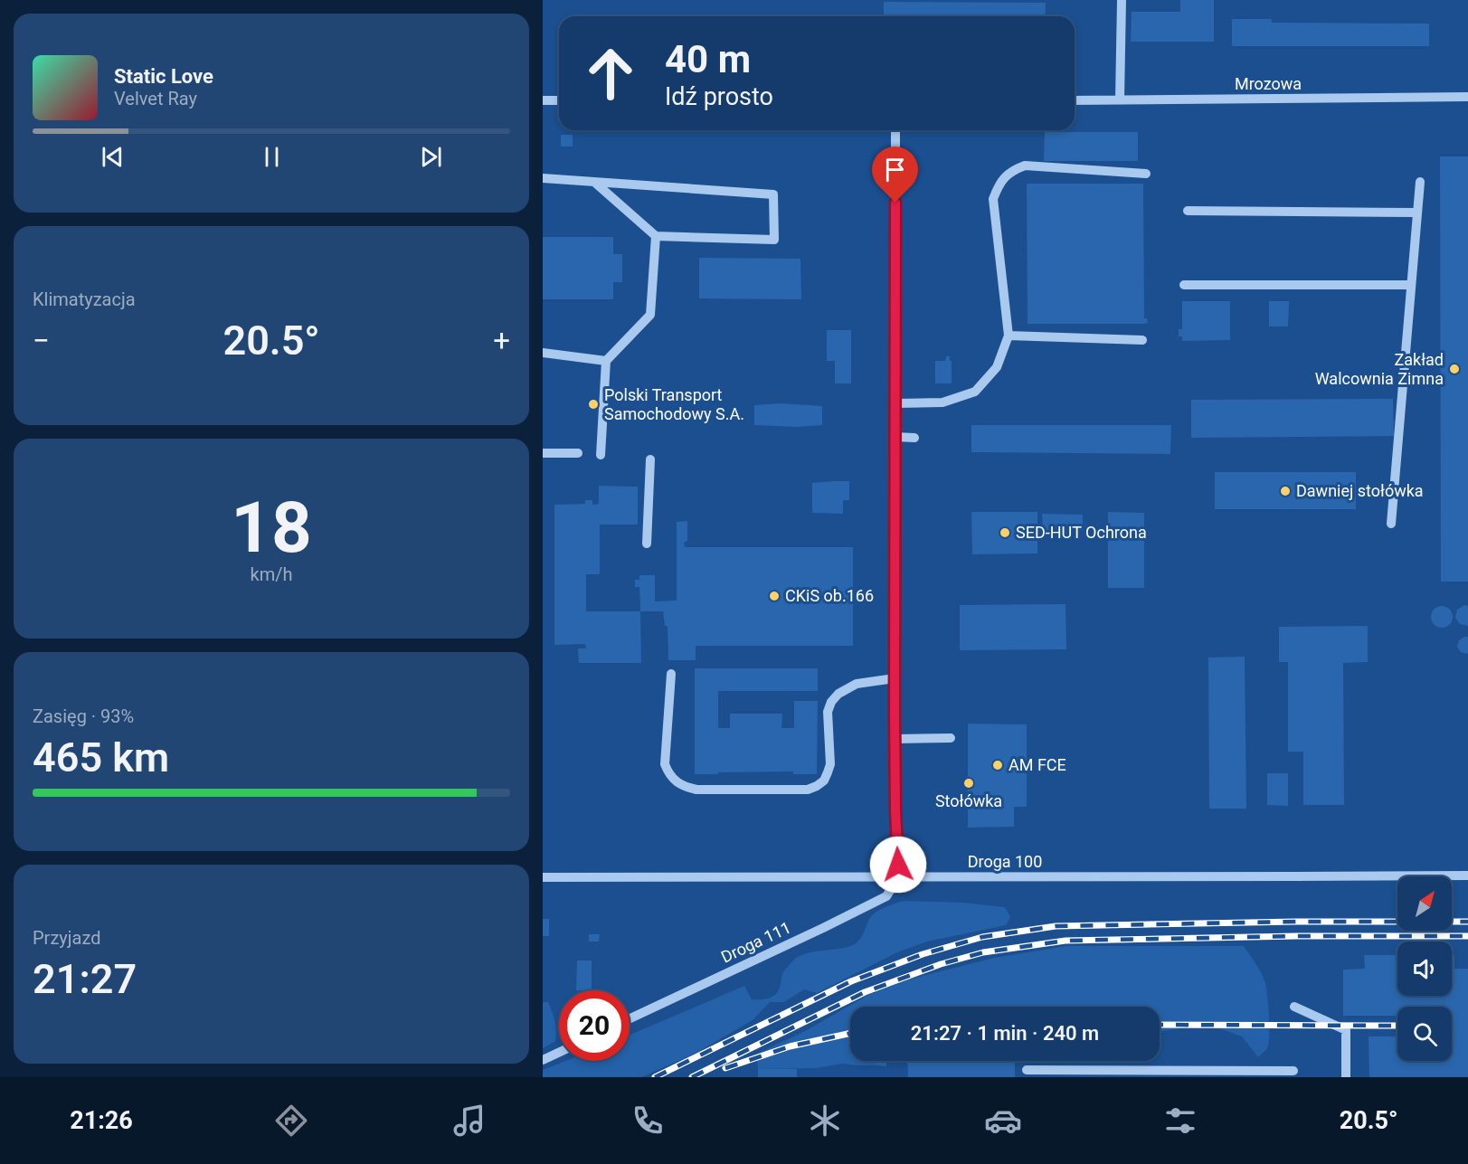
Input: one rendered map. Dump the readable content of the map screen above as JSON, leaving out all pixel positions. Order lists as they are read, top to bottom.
{
  "streets": {
    "street": ["Mrozowa", "Droga 100", "Droga 111"]
  },
  "crossings": [
    ["Droga 100", "Droga 111"]
  ],
  "places": [
    "Zakład Walcownia Zimna",
    "Polski Transport Samochodowy S.A.",
    "Dawniej stołówka",
    "SED-HUT Ochrona",
    "CKiS ob.166",
    "AM FCE",
    "Stołówka"
  ],
  "north": "top right",
  "page": {
    "turn": ["40 m", "Idź prosto"],
    "song": ["Static Love", "Velvet Ray"],
    "tile": [
      "Klimatyzacja",
      ["18", "km/h"],
      ["Zasięg · 93%", "465 km"],
      ["Przyjazd", "21:27"]
    ],
    "heat": ["−", "20.5°", "+"],
    "limit": "20",
    "trip": "21:27 · 1 min · 240 m",
    "tabs": ["21:26", "20.5°"]
  }
}
